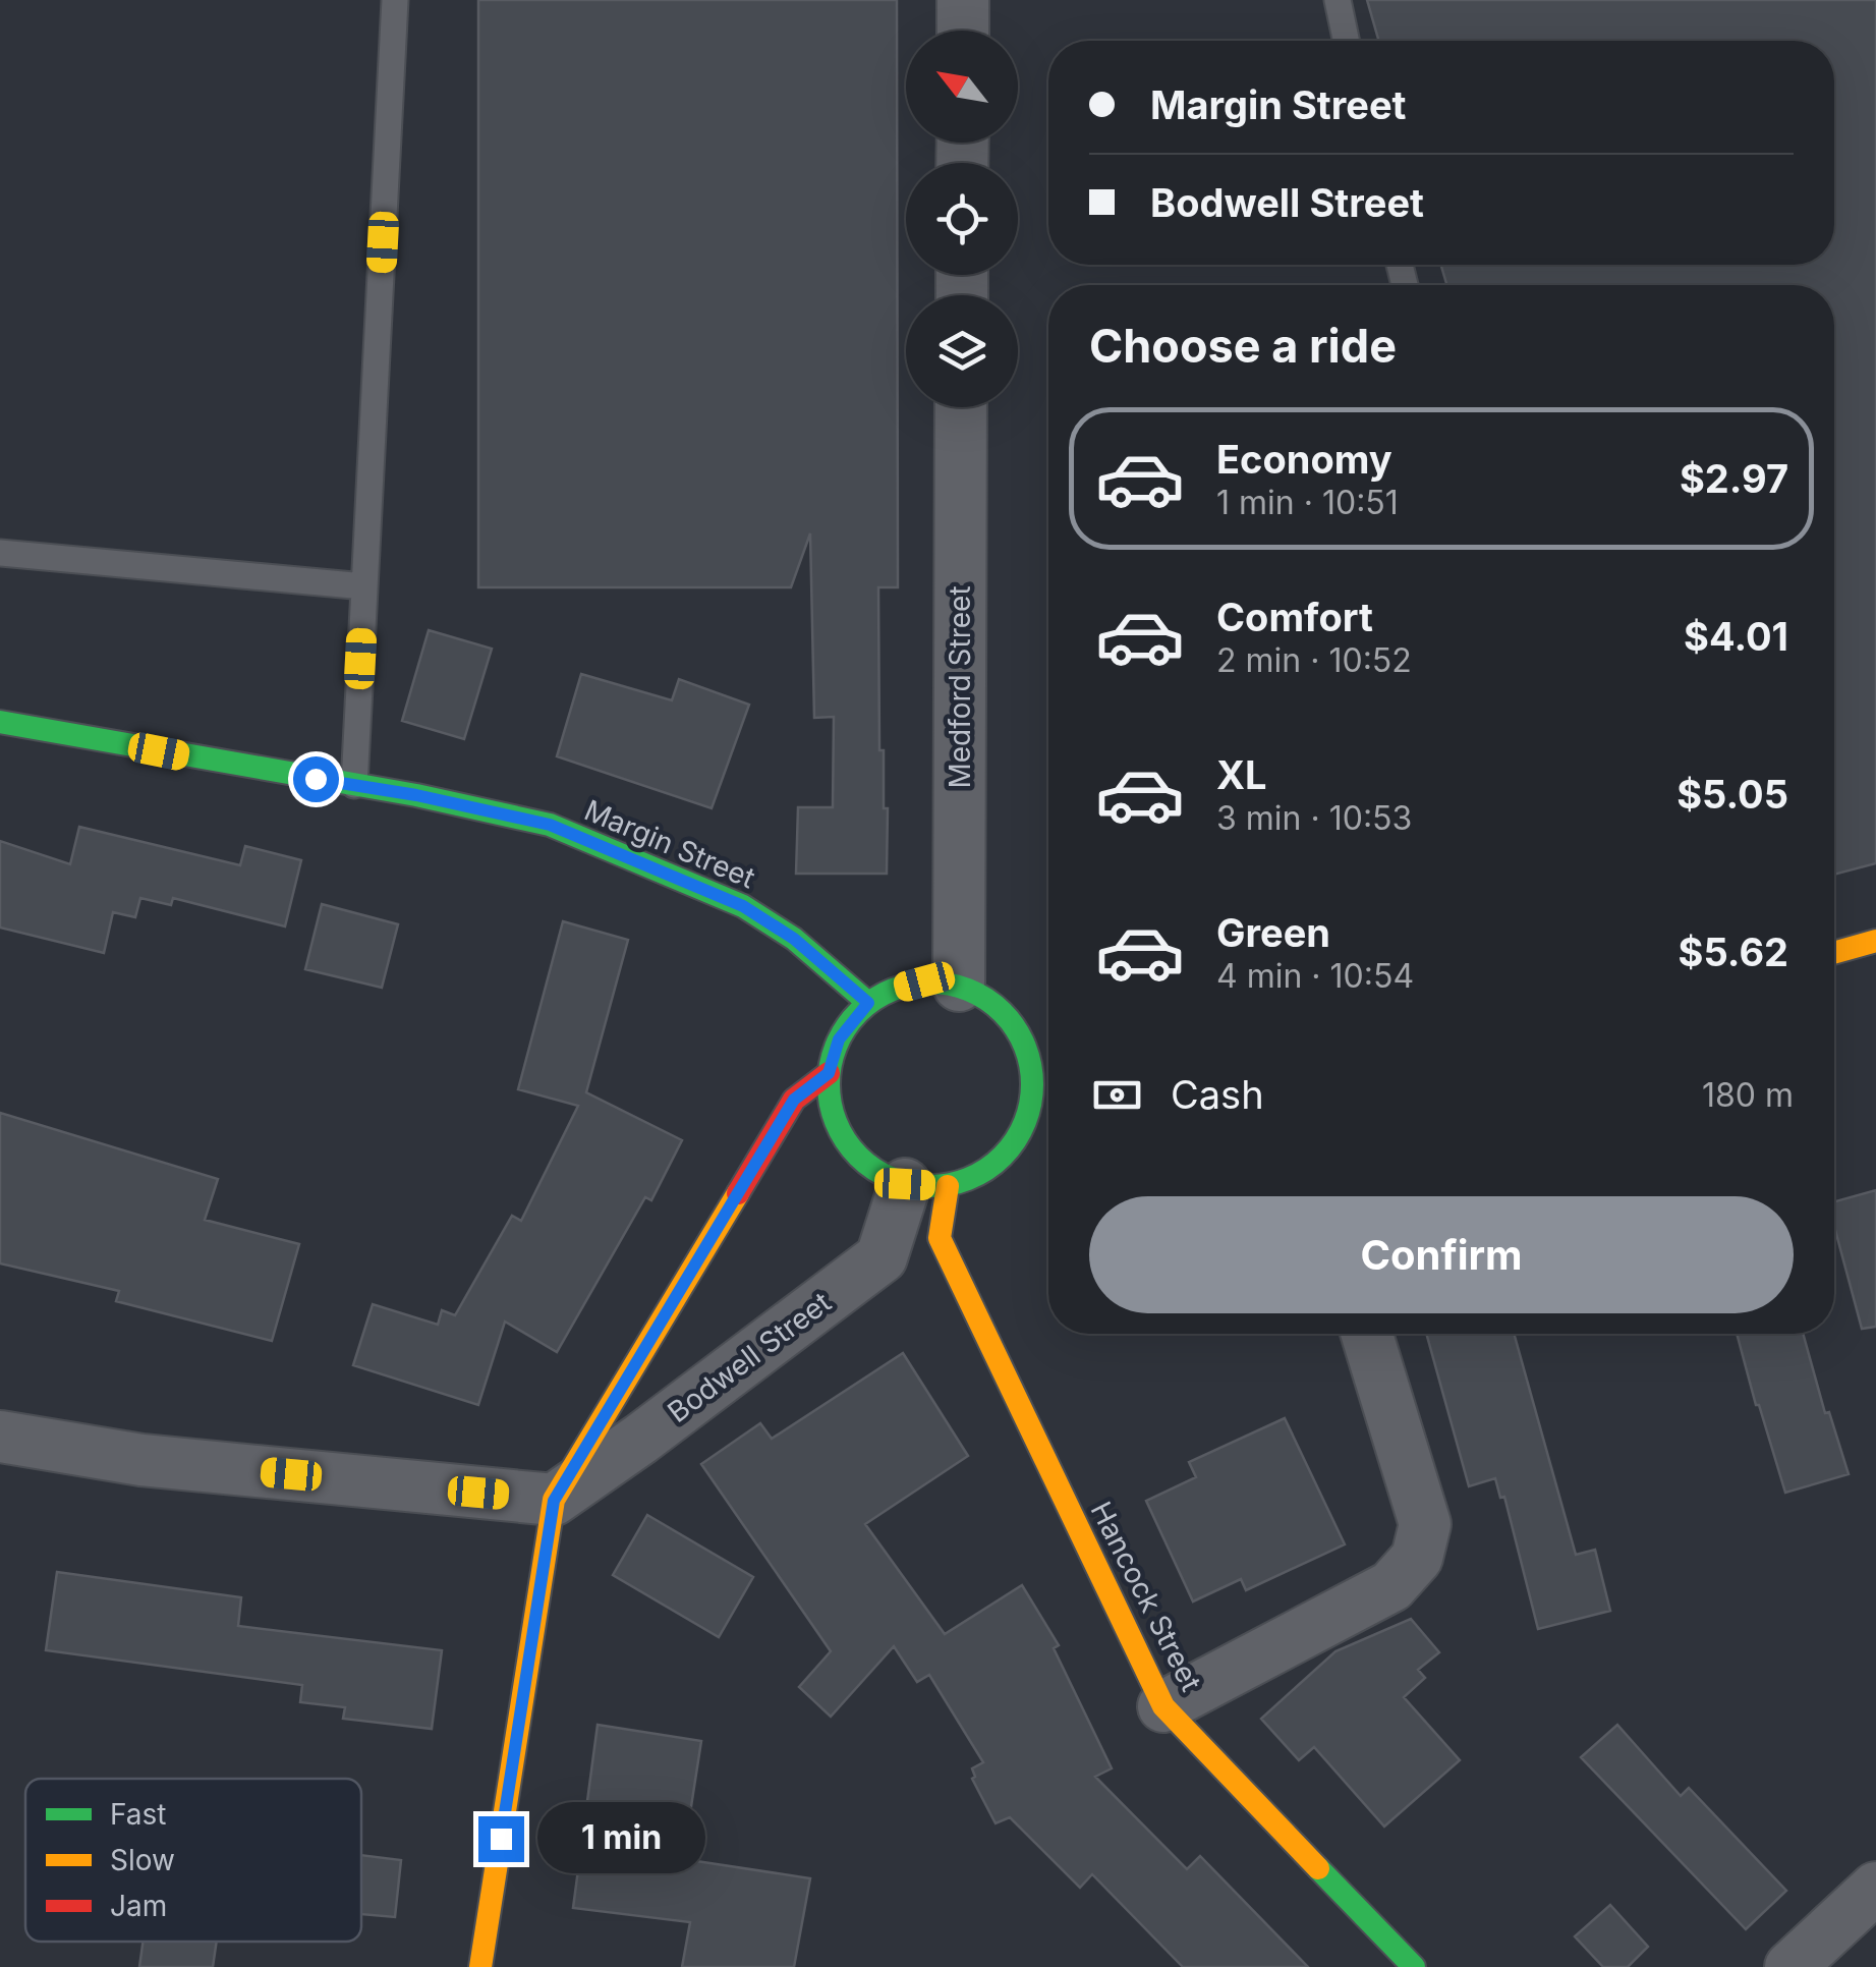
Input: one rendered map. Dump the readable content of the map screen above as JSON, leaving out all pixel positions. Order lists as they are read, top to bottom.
{
  "streets": {
    "street": [
      "Medford Street",
      "Margin Street",
      "Bodwell Street",
      "Hancock Street"
    ]
  },
  "crossings": [
    ["Medford Street", "Margin Street"],
    ["Medford Street", "Bodwell Street"],
    ["Medford Street", "Hancock Street"],
    ["Margin Street", "Bodwell Street"],
    ["Margin Street", "Hancock Street"],
    ["Bodwell Street", "Hancock Street"]
  ],
  "legend": ["Fast", "Slow", "Jam"],
  "north": "top left",
  "page": {
    "banner": ["Margin Street", "Bodwell Street"],
    "heading": "Choose a ride",
    "list": [
      {
        "name": "Economy",
        "note": "1 min · 10:51",
        "value": "$2.97"
      },
      {
        "name": "Comfort",
        "note": "2 min · 10:52",
        "value": "$4.01"
      },
      {
        "name": "XL",
        "note": "3 min · 10:53",
        "value": "$5.05"
      },
      {
        "name": "Green",
        "note": "4 min · 10:54",
        "value": "$5.62"
      }
    ],
    "pay": ["Cash", "180 m"],
    "buttons": "Confirm",
    "bubble": "1 min"
  }
}
